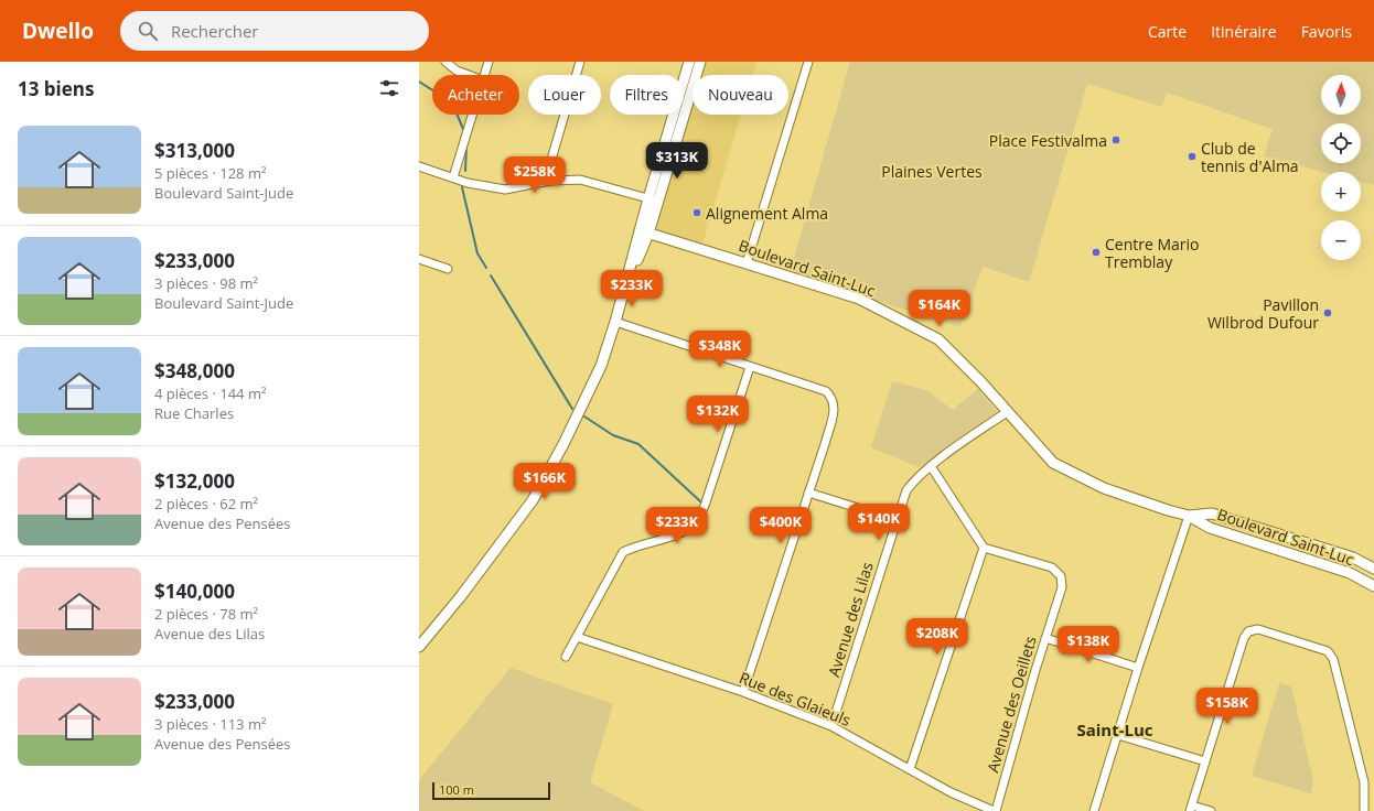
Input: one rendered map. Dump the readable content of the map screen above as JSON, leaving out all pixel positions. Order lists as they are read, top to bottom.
{
  "streets": {
    "street": [
      "Boulevard Saint-Luc",
      "Avenue des Lilas",
      "Rue des Glaieuls",
      "Avenue des Oeillets"
    ]
  },
  "crossings": [
    ["Boulevard Saint-Luc", "Avenue des Lilas"],
    ["Avenue des Lilas", "Rue des Glaieuls"],
    ["Rue des Glaieuls", "Avenue des Oeillets"]
  ],
  "districts": ["Saint-Luc"],
  "parks": ["Plaines Vertes"],
  "places": [
    "Place Festivalma",
    "Club de tennis d'Alma",
    "Alignement Alma",
    "Centre Mario Tremblay",
    "Pavillon Wilbrod Dufour"
  ],
  "scale_bar": "100 m",
  "north": "top",
  "page": {
    "header": "Dwello",
    "search": "Rechercher",
    "nav": ["Carte", "Itinéraire", "Favoris"],
    "heading": "13 biens",
    "map_buttons": ["+", "−"],
    "chip": [
      "Acheter",
      "Louer",
      "Filtres",
      "Nouveau"
    ],
    "list": [
      {
        "name": "$313,000",
        "note": "5 pièces · 128 m² · Boulevard Saint-Jude"
      },
      {
        "name": "$233,000",
        "note": "3 pièces · 98 m² · Boulevard Saint-Jude"
      },
      {
        "name": "$348,000",
        "note": "4 pièces · 144 m² · Rue Charles"
      },
      {
        "name": "$132,000",
        "note": "2 pièces · 62 m² · Avenue des Pensées"
      },
      {
        "name": "$140,000",
        "note": "2 pièces · 78 m² · Avenue des Lilas"
      },
      {
        "name": "$233,000",
        "note": "3 pièces · 113 m² · Avenue des Pensées"
      }
    ],
    "price": [
      "$313K",
      "$258K",
      "$233K",
      "$164K",
      "$348K",
      "$132K",
      "$166K",
      "$140K",
      "$233K",
      "$400K",
      "$208K",
      "$138K",
      "$158K"
    ],
    "scale": "100 m"
  }
}
